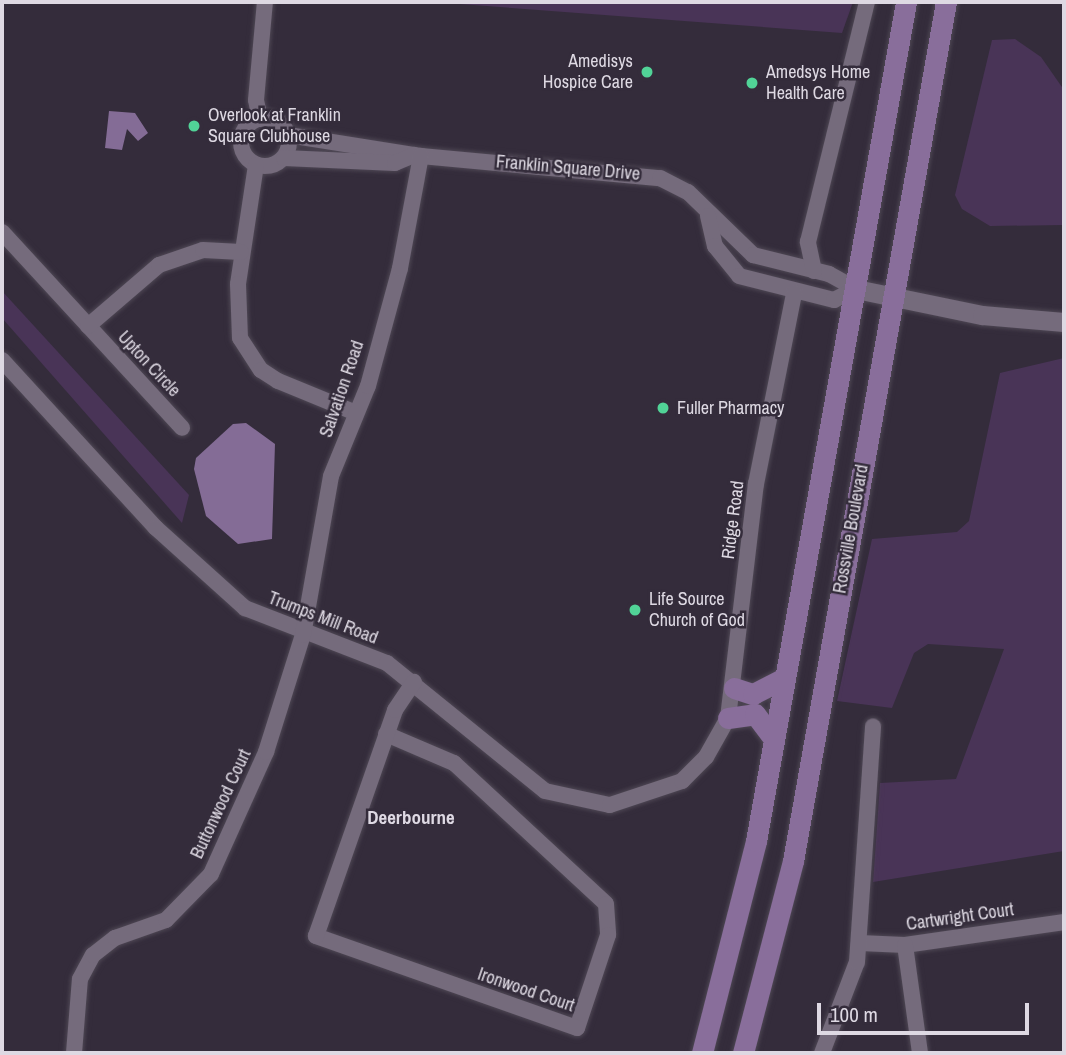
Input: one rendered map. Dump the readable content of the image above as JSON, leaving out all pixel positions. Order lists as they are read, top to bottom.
{
  "streets": {
    "main road": ["Rossville Boulevard"],
    "street": [
      "Franklin Square Drive",
      "Upton Circle",
      "Salvation Road",
      "Ridge Road",
      "Trumps Mill Road",
      "Buttonwood Court",
      "Cartwright Court",
      "Ironwood Court"
    ]
  },
  "crossings": [
    ["Franklin Square Drive", "Salvation Road"],
    ["Franklin Square Drive", "Ridge Road"],
    ["Franklin Square Drive", "Rossville Boulevard"],
    ["Salvation Road", "Trumps Mill Road"],
    ["Salvation Road", "Buttonwood Court"],
    ["Ridge Road", "Trumps Mill Road"],
    ["Trumps Mill Road", "Buttonwood Court"],
    ["Trumps Mill Road", "Ironwood Court"]
  ],
  "districts": ["Deerbourne"],
  "places": [
    "Amedisys Hospice Care",
    "Amedsys Home Health Care",
    "Overlook at Franklin Square Clubhouse",
    "Fuller Pharmacy",
    "Life Source Church of God"
  ],
  "scale_bar": "100 m"
}
